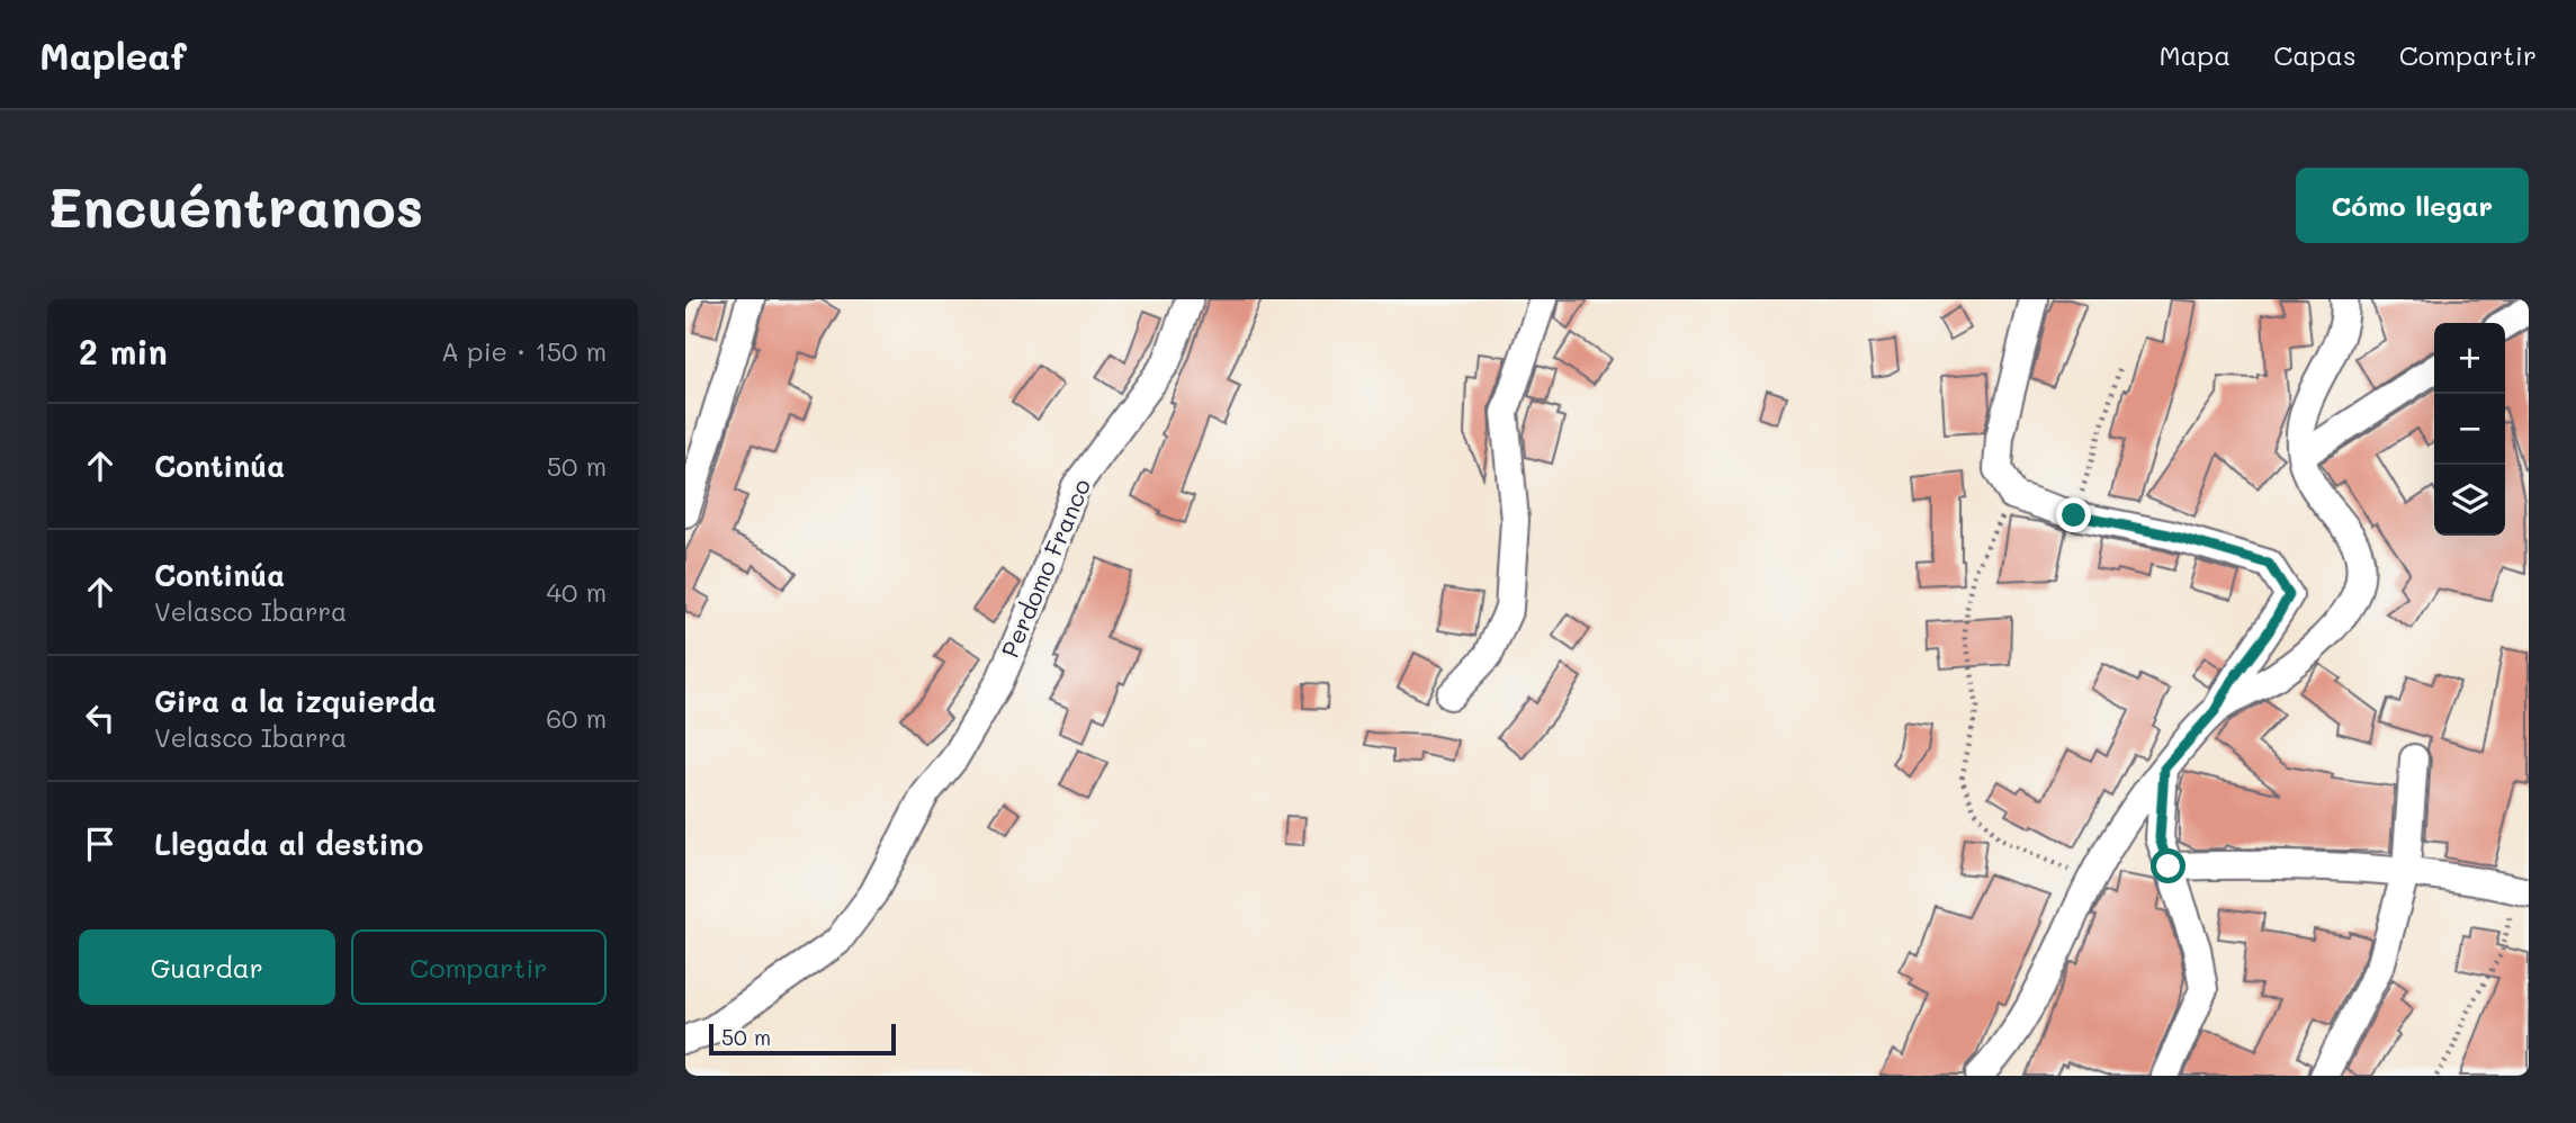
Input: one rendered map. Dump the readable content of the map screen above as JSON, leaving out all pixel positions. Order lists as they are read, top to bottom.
{
  "streets": {
    "street": ["Perdomo Franco"]
  },
  "scale_bar": "50 m",
  "page": {
    "header": "Mapleaf",
    "nav": ["Mapa", "Capas", "Compartir"],
    "buttons": [
      "Cómo llegar",
      ["Guardar", "Compartir"]
    ],
    "title": "Encuéntranos",
    "heading": ["2 min", "A pie · 150 m"],
    "map_buttons": ["+", "−"],
    "list": [
      ["Continúa", "50 m"],
      ["Continúa", "Velasco Ibarra", "40 m"],
      ["Gira a la izquierda", "Velasco Ibarra", "60 m"],
      "Llegada al destino"
    ],
    "scale": "50 m"
  }
}
